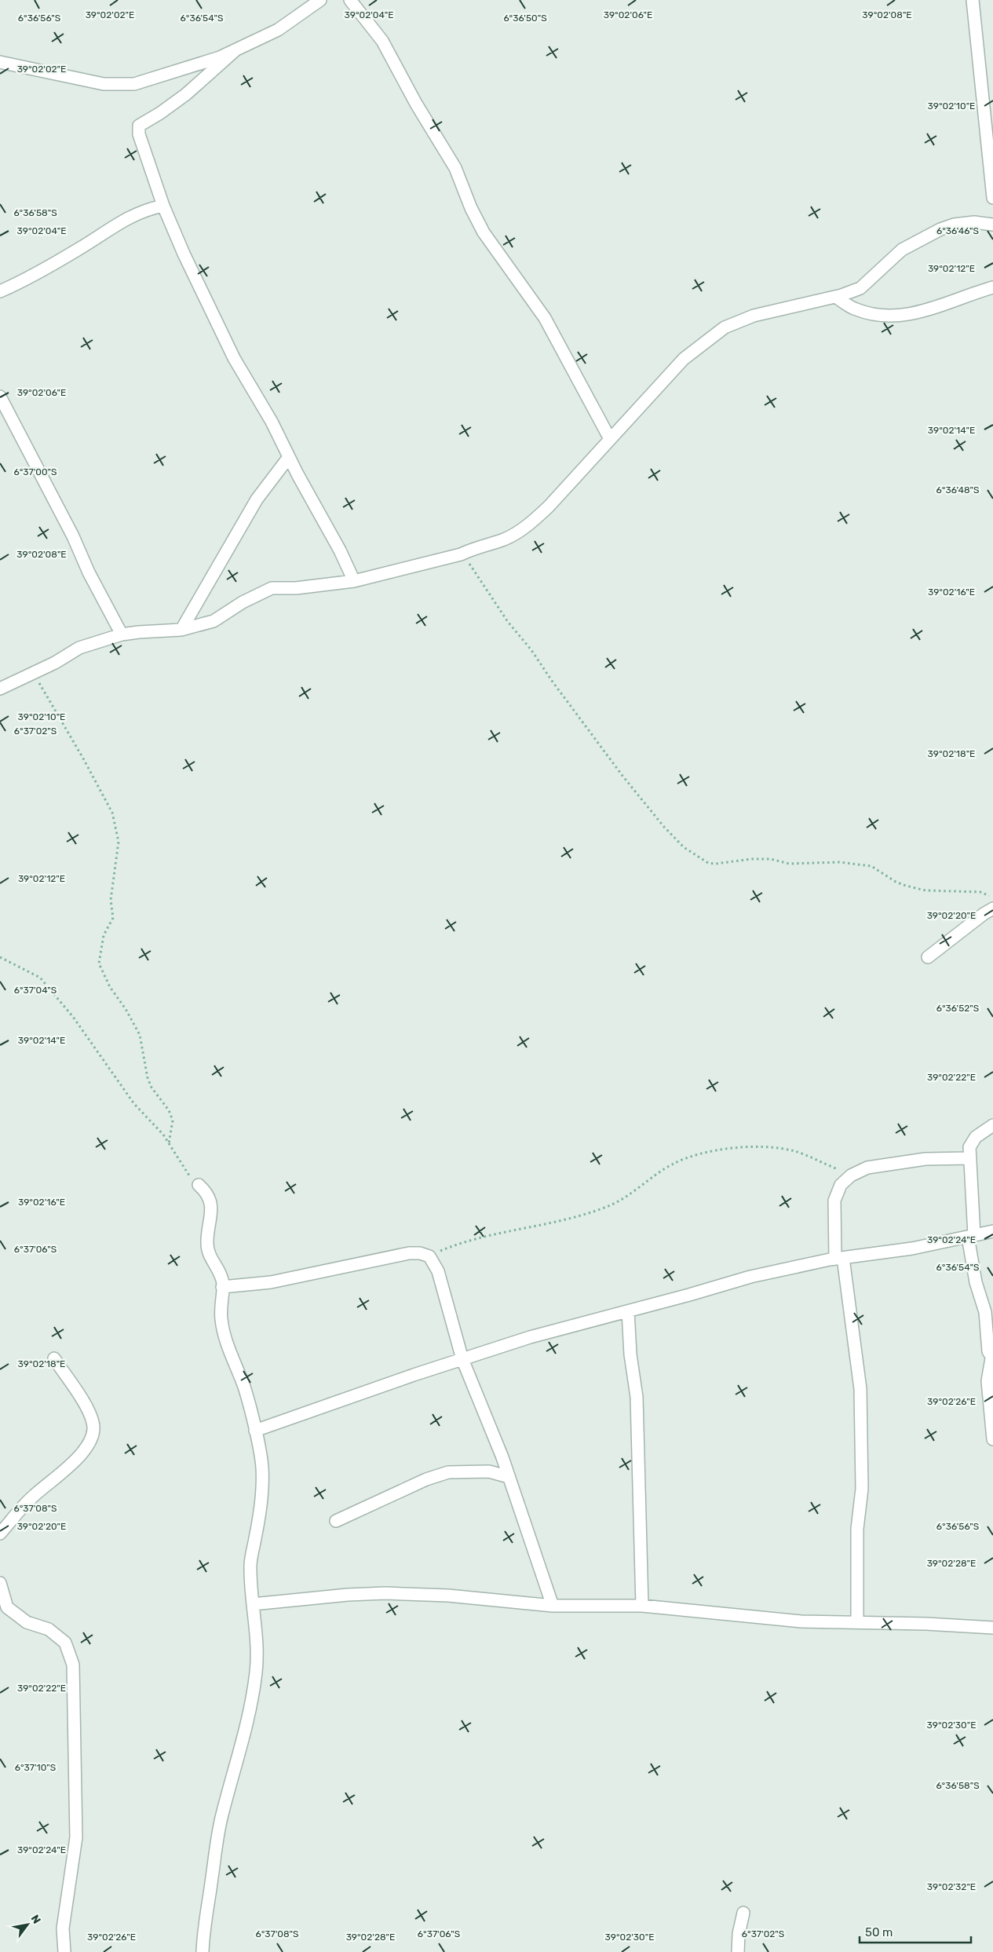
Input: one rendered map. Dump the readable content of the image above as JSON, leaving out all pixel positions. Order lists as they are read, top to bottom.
{
  "scale_bar": "50 m",
  "north": "top right",
  "coordinates": [
    "39°02'04\"E",
    "39°02'02\"E",
    "39°02'06\"E",
    "39°02'08\"E",
    "6°36'56\"S",
    "6°36'54\"S",
    "6°36'50\"S",
    "39°02'10\"E",
    "6°36'58\"S",
    "6°36'46\"S",
    "39°02'12\"E",
    "39°02'14\"E",
    "6°37'00\"S",
    "6°36'48\"S",
    "39°02'16\"E",
    "6°37'02\"S",
    "39°02'18\"E",
    "39°02'20\"E",
    "6°37'04\"S",
    "6°36'52\"S",
    "39°02'22\"E",
    "39°02'24\"E",
    "6°37'06\"S",
    "39°02'26\"E",
    "6°37'08\"S",
    "39°02'28\"E",
    "39°02'30\"E",
    "6°37'10\"S",
    "39°02'32\"E"
  ]
}
